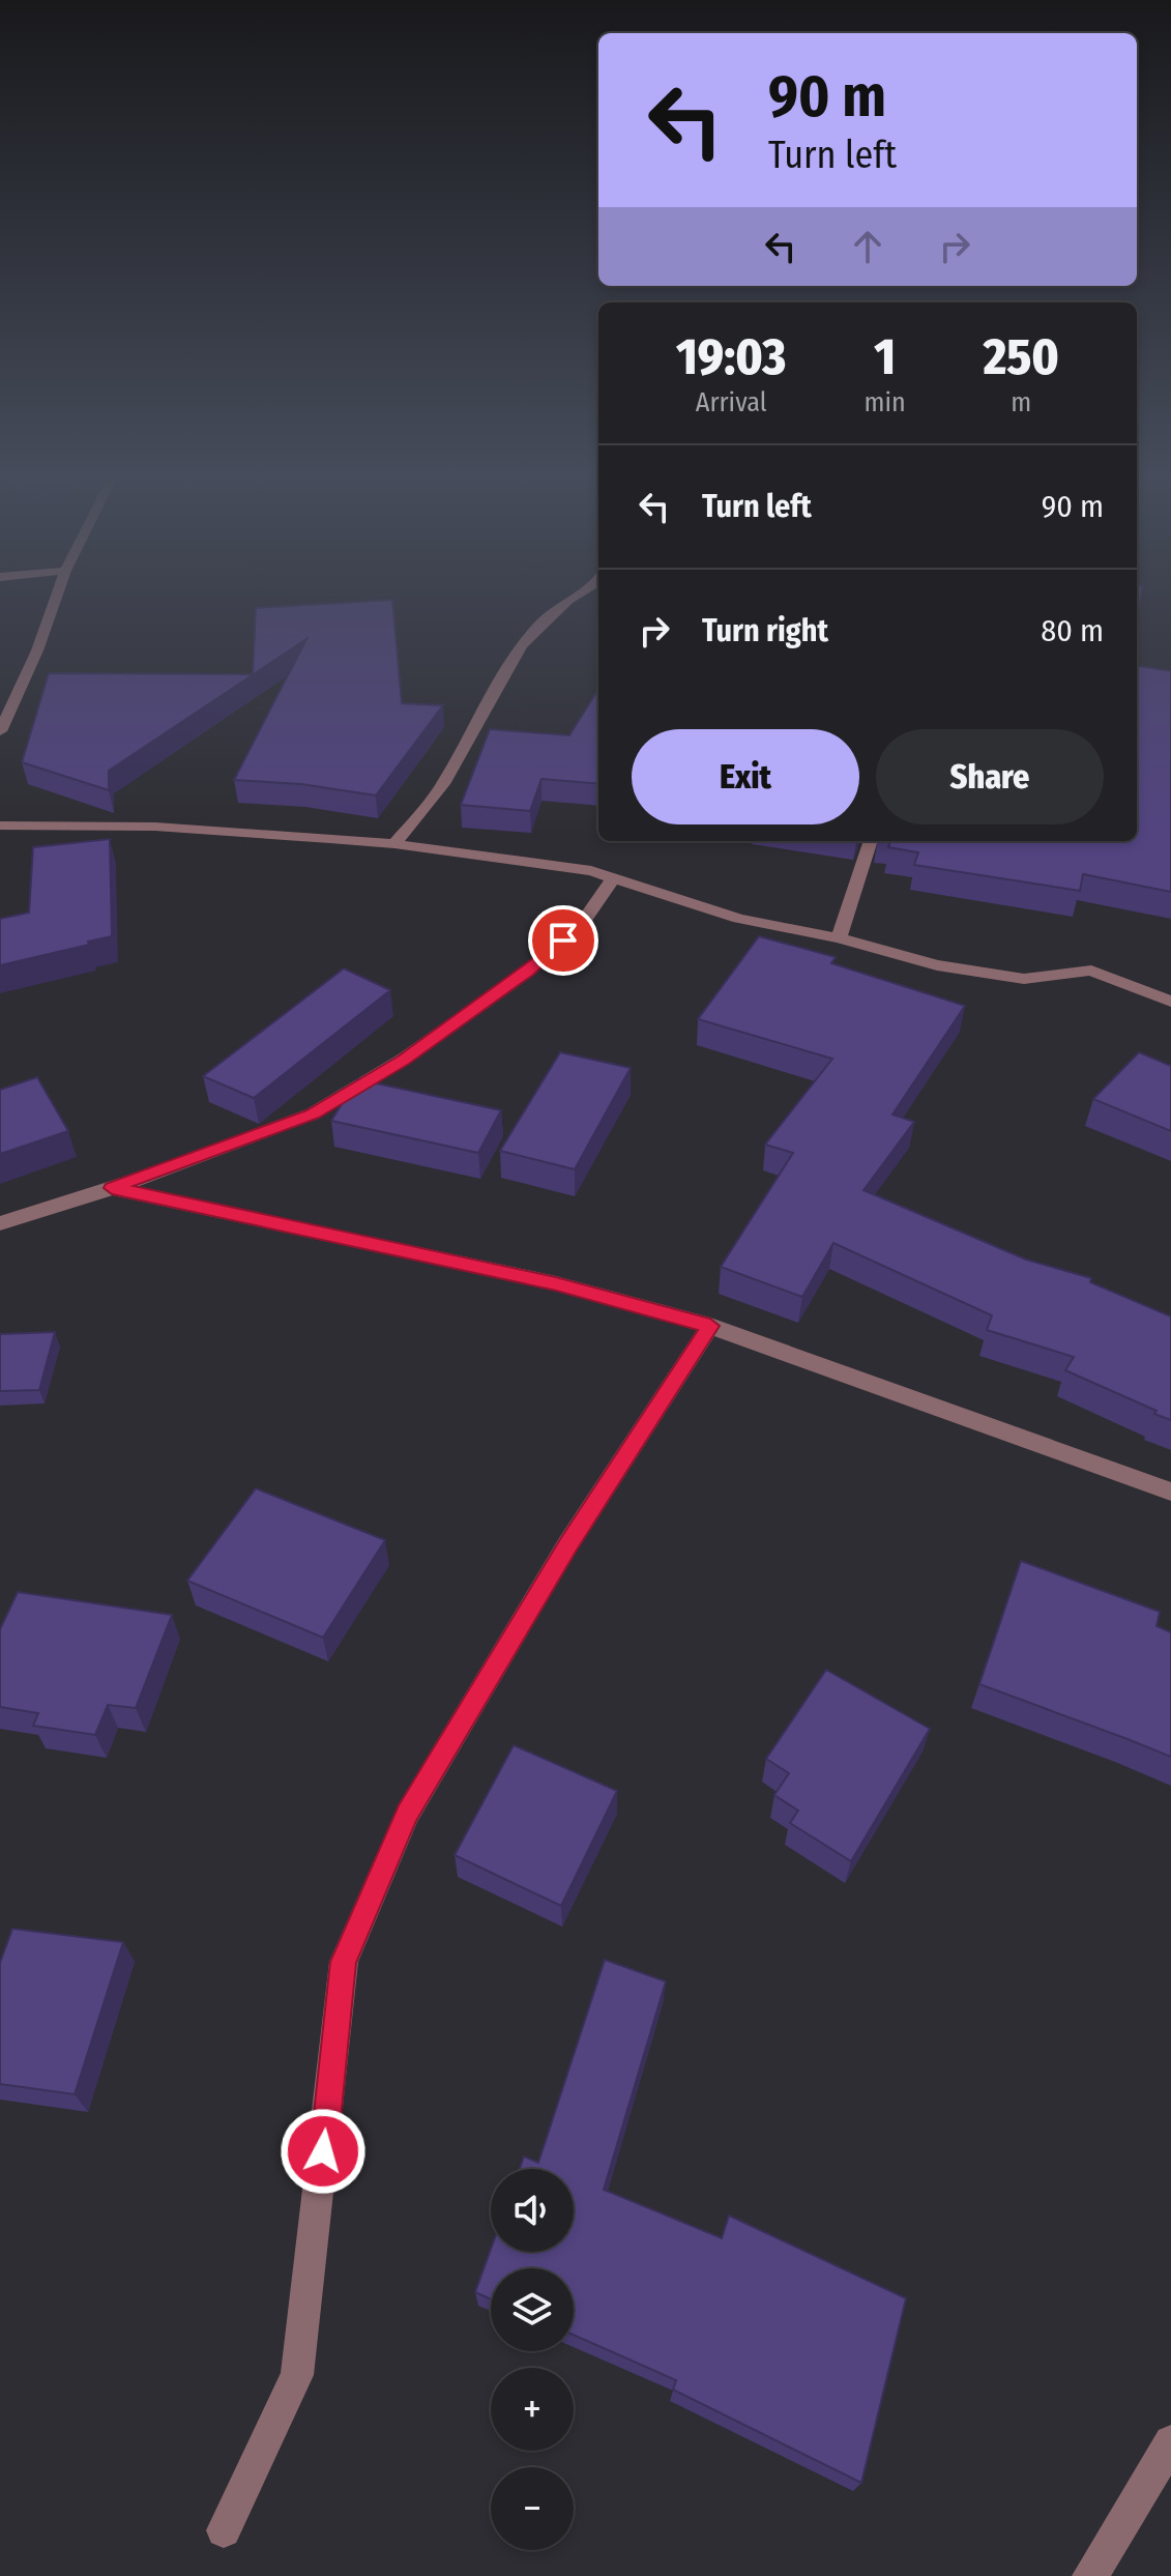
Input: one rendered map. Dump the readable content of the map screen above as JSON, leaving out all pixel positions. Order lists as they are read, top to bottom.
{
  "page": {
    "turn": ["90 m", "Turn left"],
    "eta": [
      "19:03",
      "Arrival",
      "1",
      "min",
      "250",
      "m"
    ],
    "list": [
      {
        "name": "Turn left",
        "value": "90 m"
      },
      {
        "name": "Turn right",
        "value": "80 m"
      }
    ],
    "buttons": ["Exit", "Share"],
    "map_buttons": ["+", "−"]
  }
}
